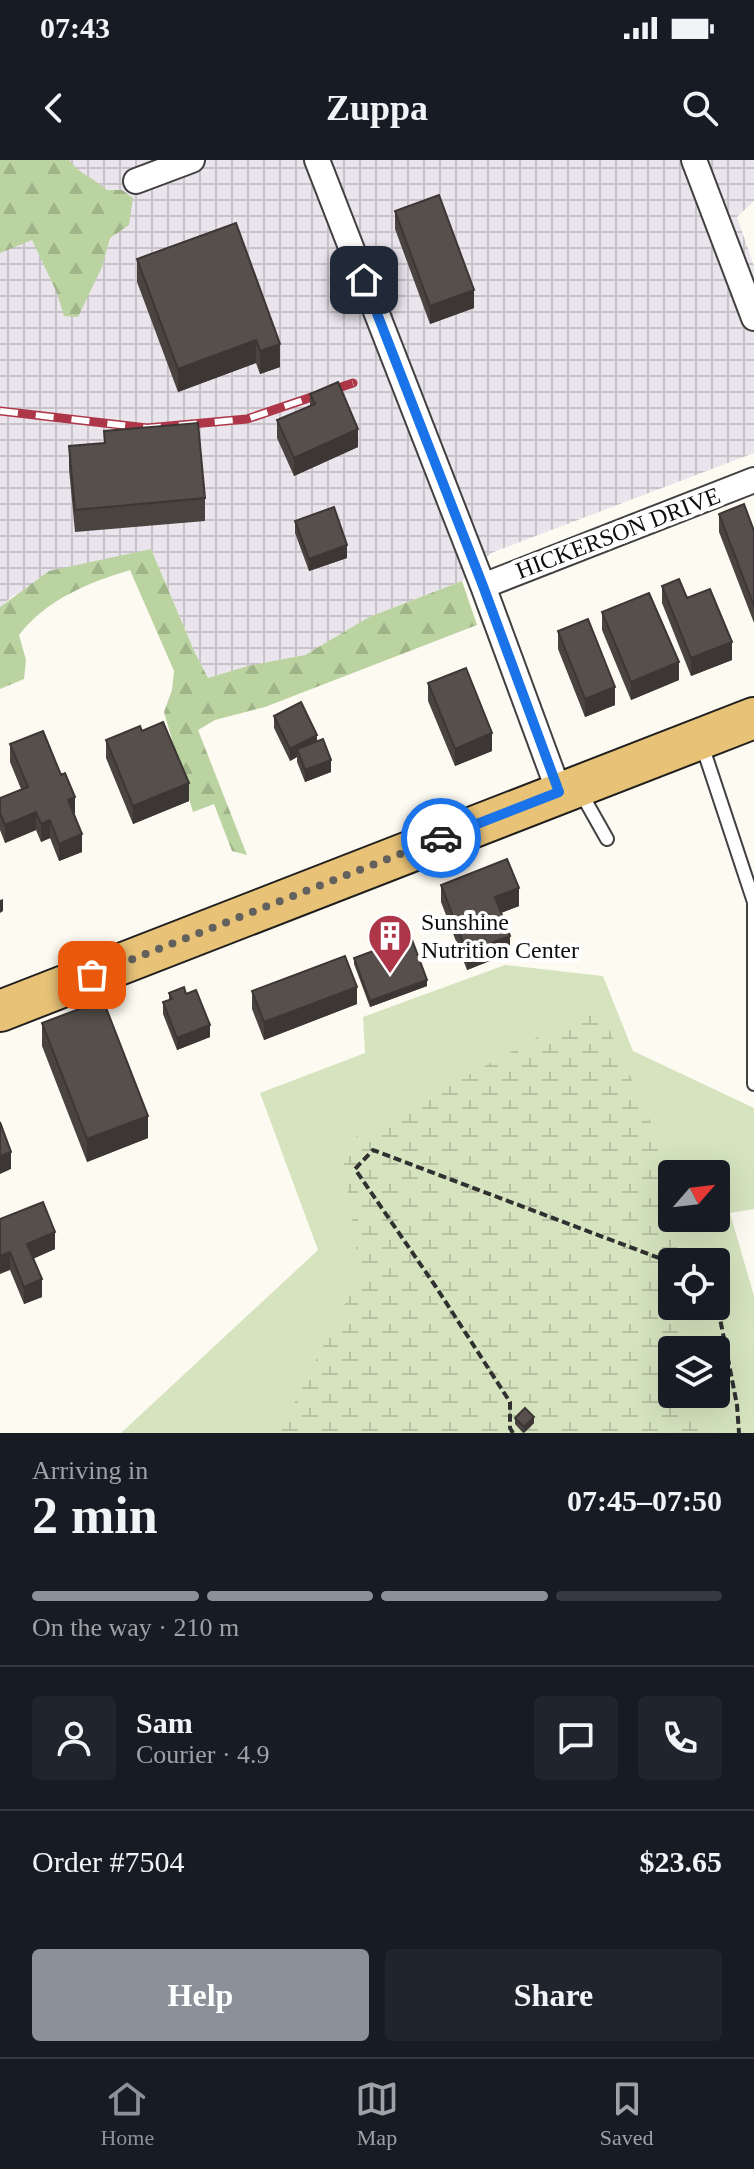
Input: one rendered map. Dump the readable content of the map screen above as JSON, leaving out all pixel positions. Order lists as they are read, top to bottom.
{
  "streets": {
    "street": ["HICKERSON DRIVE"]
  },
  "places": {
    "building": ["Sunshine Nutrition Center"]
  },
  "north": "top right",
  "page": {
    "status": "07:43",
    "header": "Zuppa",
    "heading": ["2 min", "Arriving in", "07:45–07:50"],
    "panel": [
      "Sam",
      "Courier · 4.9",
      "Order #7504",
      "$23.65"
    ],
    "bar": "On the way · 210 m",
    "buttons": ["Help", "Share"],
    "tabs": ["Home", "Map", "Saved"]
  }
}
